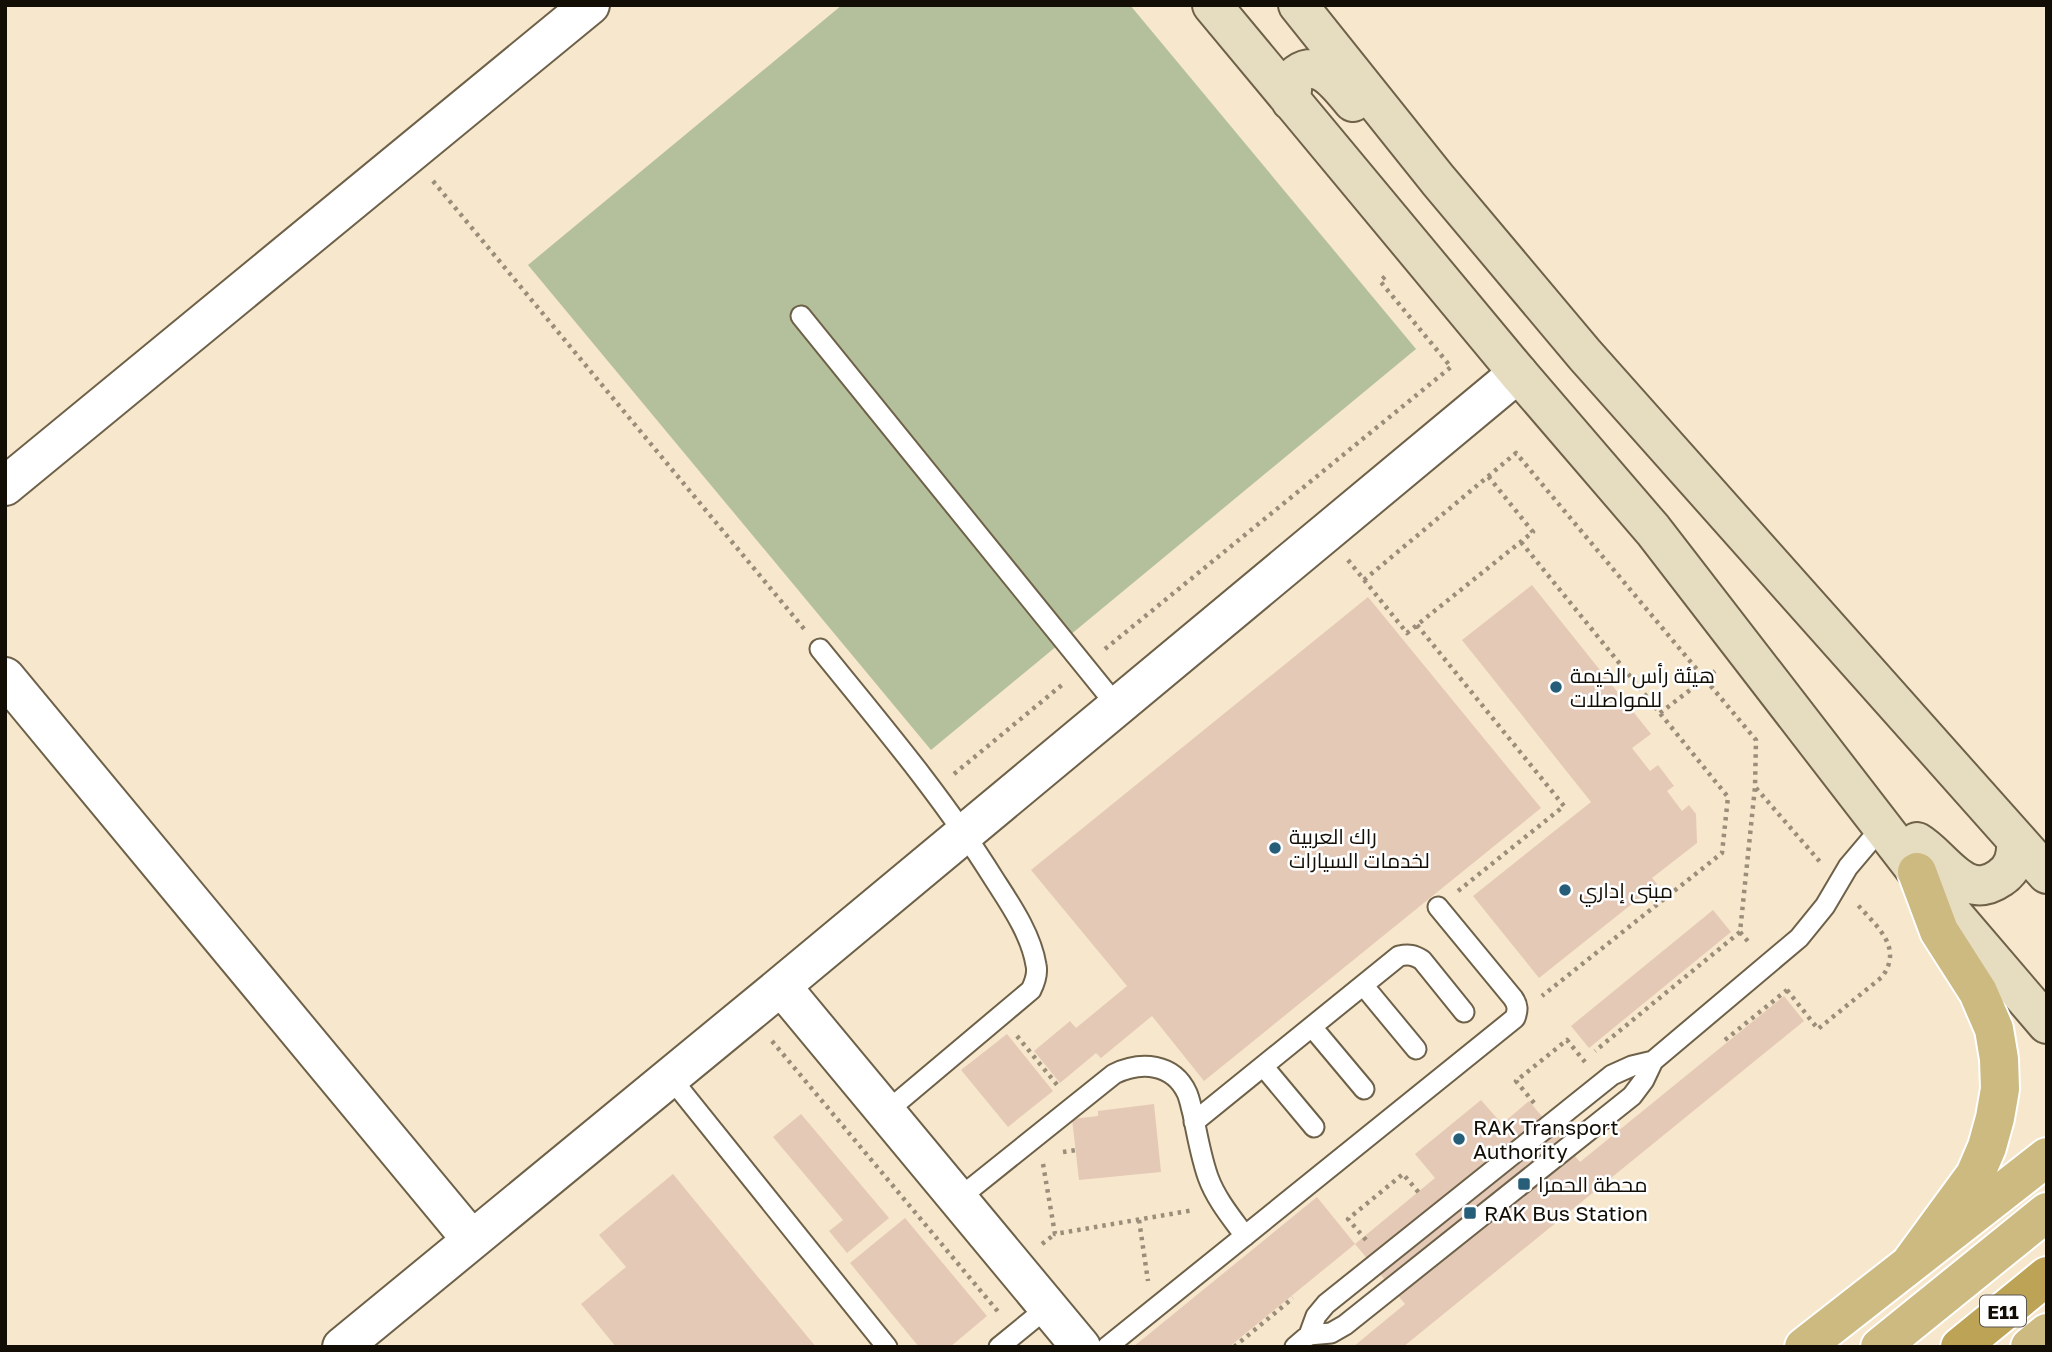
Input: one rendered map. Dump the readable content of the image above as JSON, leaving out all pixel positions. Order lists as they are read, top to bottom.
{
  "streets": {
    "highway": ["E11"]
  },
  "places": {
    "other": [
      "هيئة رأس الخيمة للمواصلات",
      "راك العربية لخدمات السيارات",
      "مبنى إداري",
      "RAK Transport Authority"
    ],
    "transit": ["محطة الحمرا", "RAK Bus Station"]
  }
}
